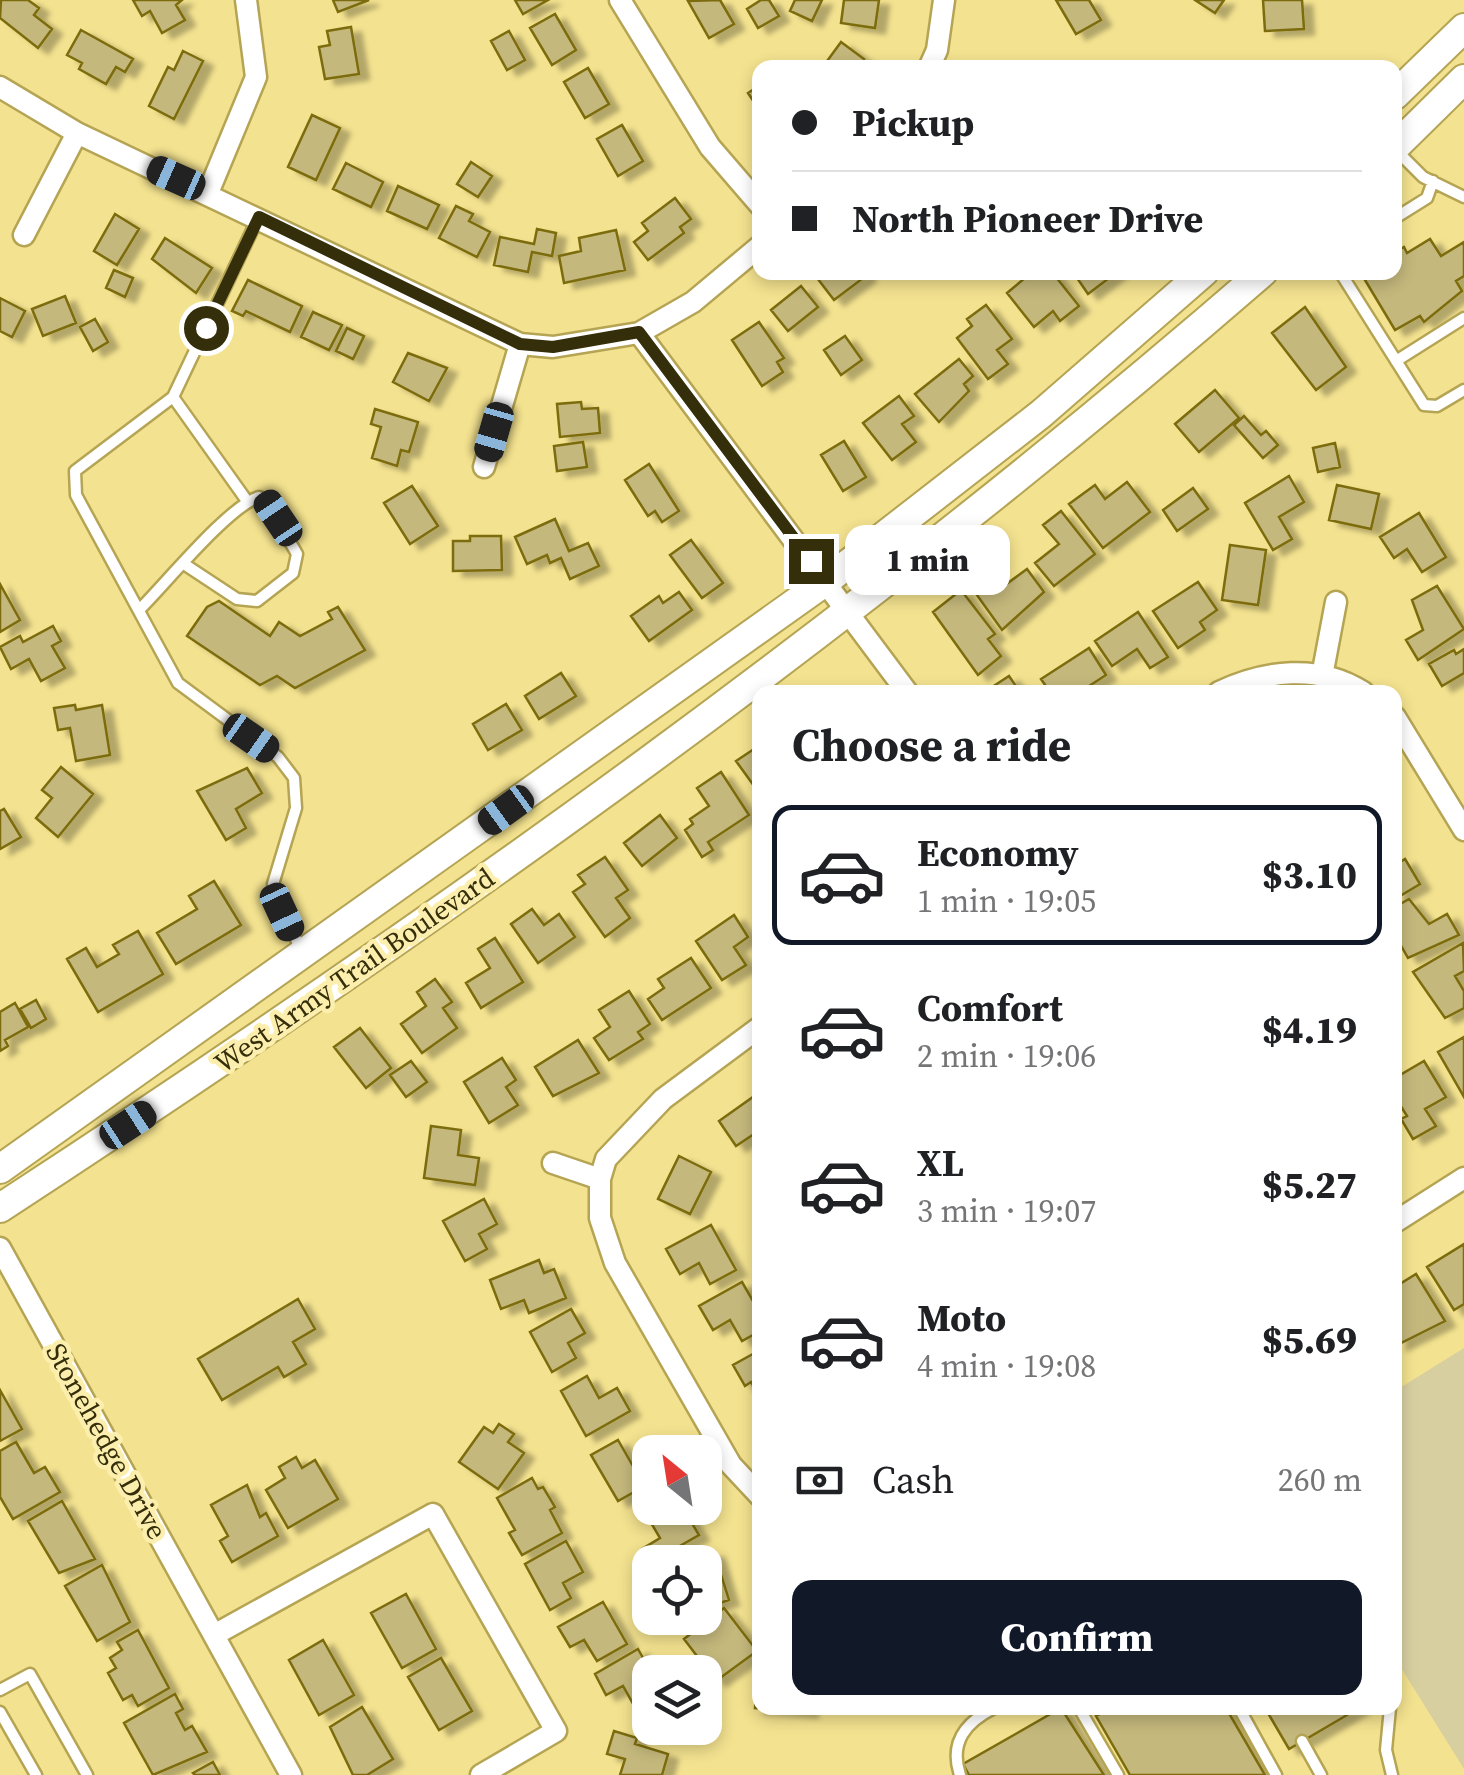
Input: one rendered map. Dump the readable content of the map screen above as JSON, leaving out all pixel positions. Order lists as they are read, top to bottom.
{
  "streets": {
    "main road": ["West Army Trail Boulevard"],
    "street": ["Stonehedge Drive"]
  },
  "north": "top left",
  "page": {
    "banner": ["Pickup", "North Pioneer Drive"],
    "bubble": "1 min",
    "heading": "Choose a ride",
    "list": [
      {
        "name": "Economy",
        "note": "1 min · 19:05",
        "value": "$3.10"
      },
      {
        "name": "Comfort",
        "note": "2 min · 19:06",
        "value": "$4.19"
      },
      {
        "name": "XL",
        "note": "3 min · 19:07",
        "value": "$5.27"
      },
      {
        "name": "Moto",
        "note": "4 min · 19:08",
        "value": "$5.69"
      }
    ],
    "pay": ["Cash", "260 m"],
    "buttons": "Confirm"
  }
}
